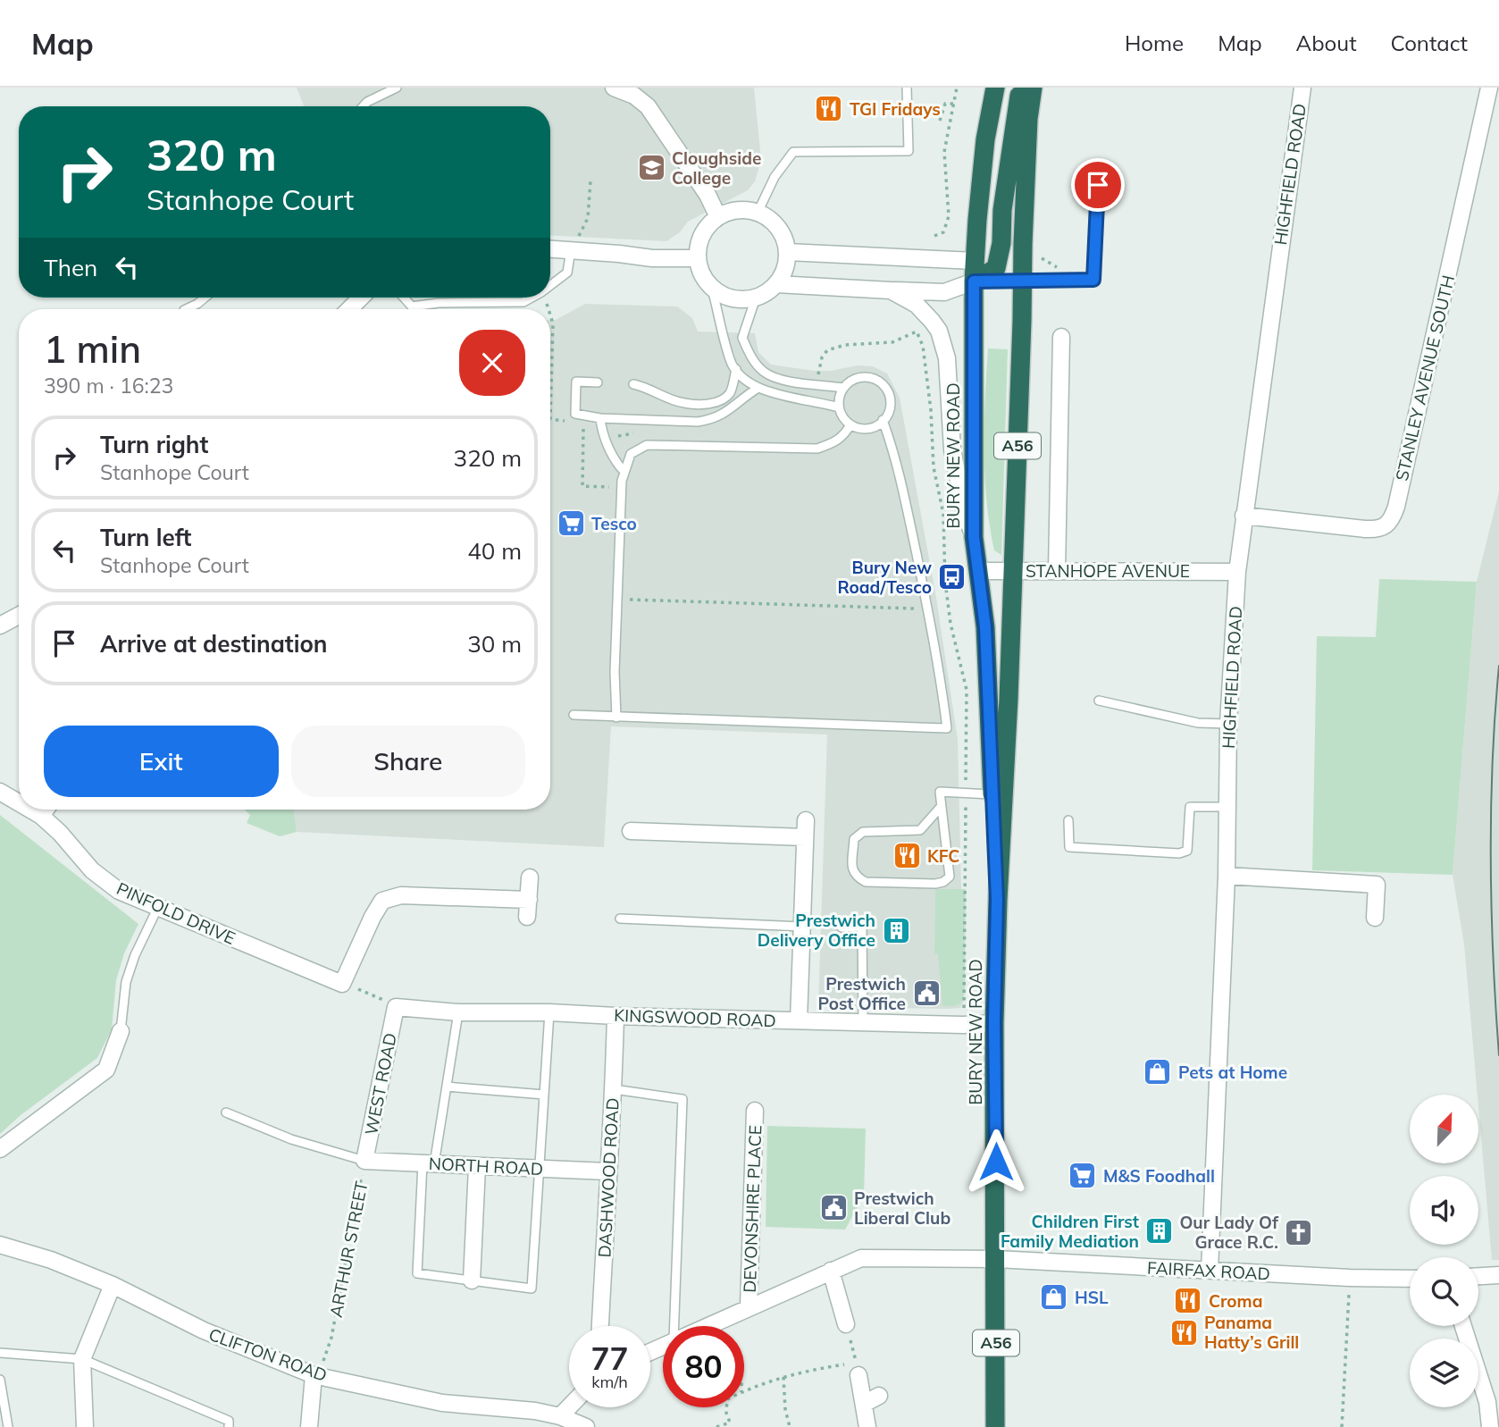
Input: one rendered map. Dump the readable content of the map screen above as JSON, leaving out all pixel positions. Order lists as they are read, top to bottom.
{
  "streets": {
    "highway": ["A56", "BURY NEW ROAD"],
    "street": [
      "HIGHFIELD ROAD",
      "STANLEY AVENUE SOUTH",
      "STANHOPE AVENUE",
      "PINFOLD DRIVE",
      "KINGSWOOD ROAD",
      "WEST ROAD",
      "NORTH ROAD",
      "DASHWOOD ROAD",
      "DEVONSHIRE PLACE",
      "FAIRFAX ROAD",
      "CLIFTON ROAD"
    ],
    "path": ["ARTHUR STREET"]
  },
  "crossings": [
    ["HIGHFIELD ROAD", "STANLEY AVENUE SOUTH"],
    ["HIGHFIELD ROAD", "STANHOPE AVENUE"],
    ["HIGHFIELD ROAD", "FAIRFAX ROAD"],
    ["BURY NEW ROAD", "STANHOPE AVENUE"],
    ["BURY NEW ROAD", "KINGSWOOD ROAD"],
    ["BURY NEW ROAD", "FAIRFAX ROAD"],
    ["KINGSWOOD ROAD", "WEST ROAD"],
    ["KINGSWOOD ROAD", "DASHWOOD ROAD"],
    ["WEST ROAD", "NORTH ROAD"],
    ["WEST ROAD", "ARTHUR STREET"],
    ["NORTH ROAD", "DASHWOOD ROAD"],
    ["NORTH ROAD", "ARTHUR STREET"],
    ["DEVONSHIRE PLACE", "FAIRFAX ROAD"]
  ],
  "places": {
    "restaurant": [
      "TGI Fridays",
      "KFC",
      "Croma",
      "Panama Hatty’s Grill"
    ],
    "school or university": ["Cloughside College"],
    "supermarket": ["Tesco", "M&S Foodhall"],
    "bus stop": ["Bury New Road/Tesco"],
    "building": ["Prestwich Delivery Office", "Children First Family Mediation"],
    "public building": ["Prestwich Post Office", "Prestwich Liberal Club"],
    "shop": ["Pets at Home", "HSL"],
    "church": ["Our Lady Of Grace R.C."]
  },
  "north": "top right",
  "page": {
    "header": "Map",
    "nav": [
      "Home",
      "Map",
      "About",
      "Contact"
    ],
    "turn": ["320 m", "Stanhope Court"],
    "then": "Then",
    "heading": ["1 min", "390 m · 16:23"],
    "list": [
      {
        "name": "Turn right",
        "note": "Stanhope Court",
        "value": "320 m"
      },
      {
        "name": "Turn left",
        "note": "Stanhope Court",
        "value": "40 m"
      },
      {
        "name": "Arrive at destination",
        "value": "30 m"
      }
    ],
    "buttons": ["Exit", "Share"],
    "speed": "77 km/h",
    "limit": "80"
  }
}
